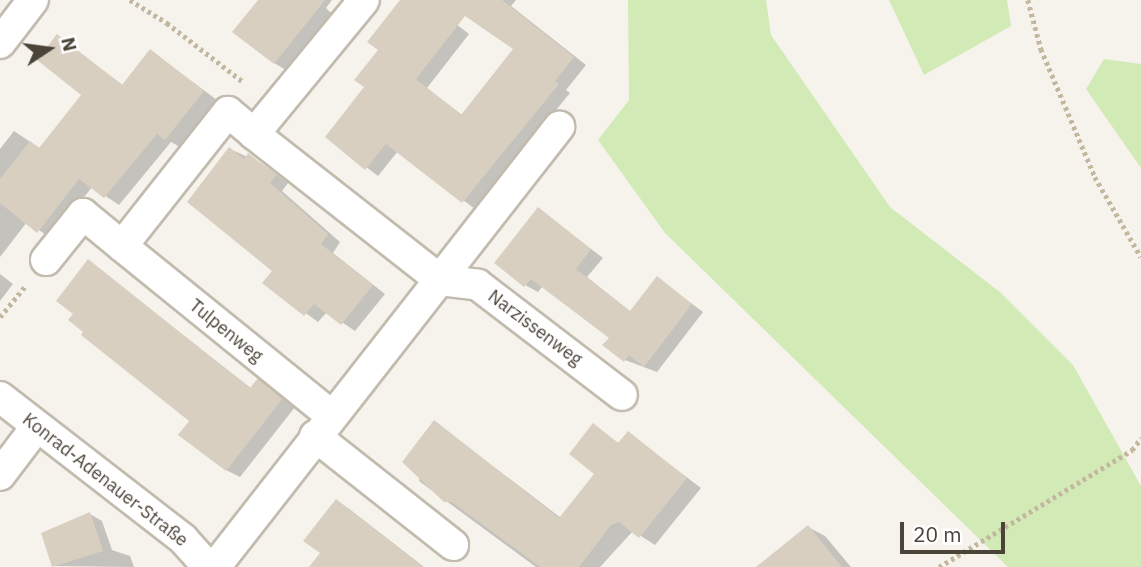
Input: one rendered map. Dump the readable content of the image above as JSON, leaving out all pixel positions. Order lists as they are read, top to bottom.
{
  "streets": {
    "street": ["Narzissenweg", "Tulpenweg", "Konrad-Adenauer-Straße"]
  },
  "scale_bar": "20 m",
  "north": "right"
}
